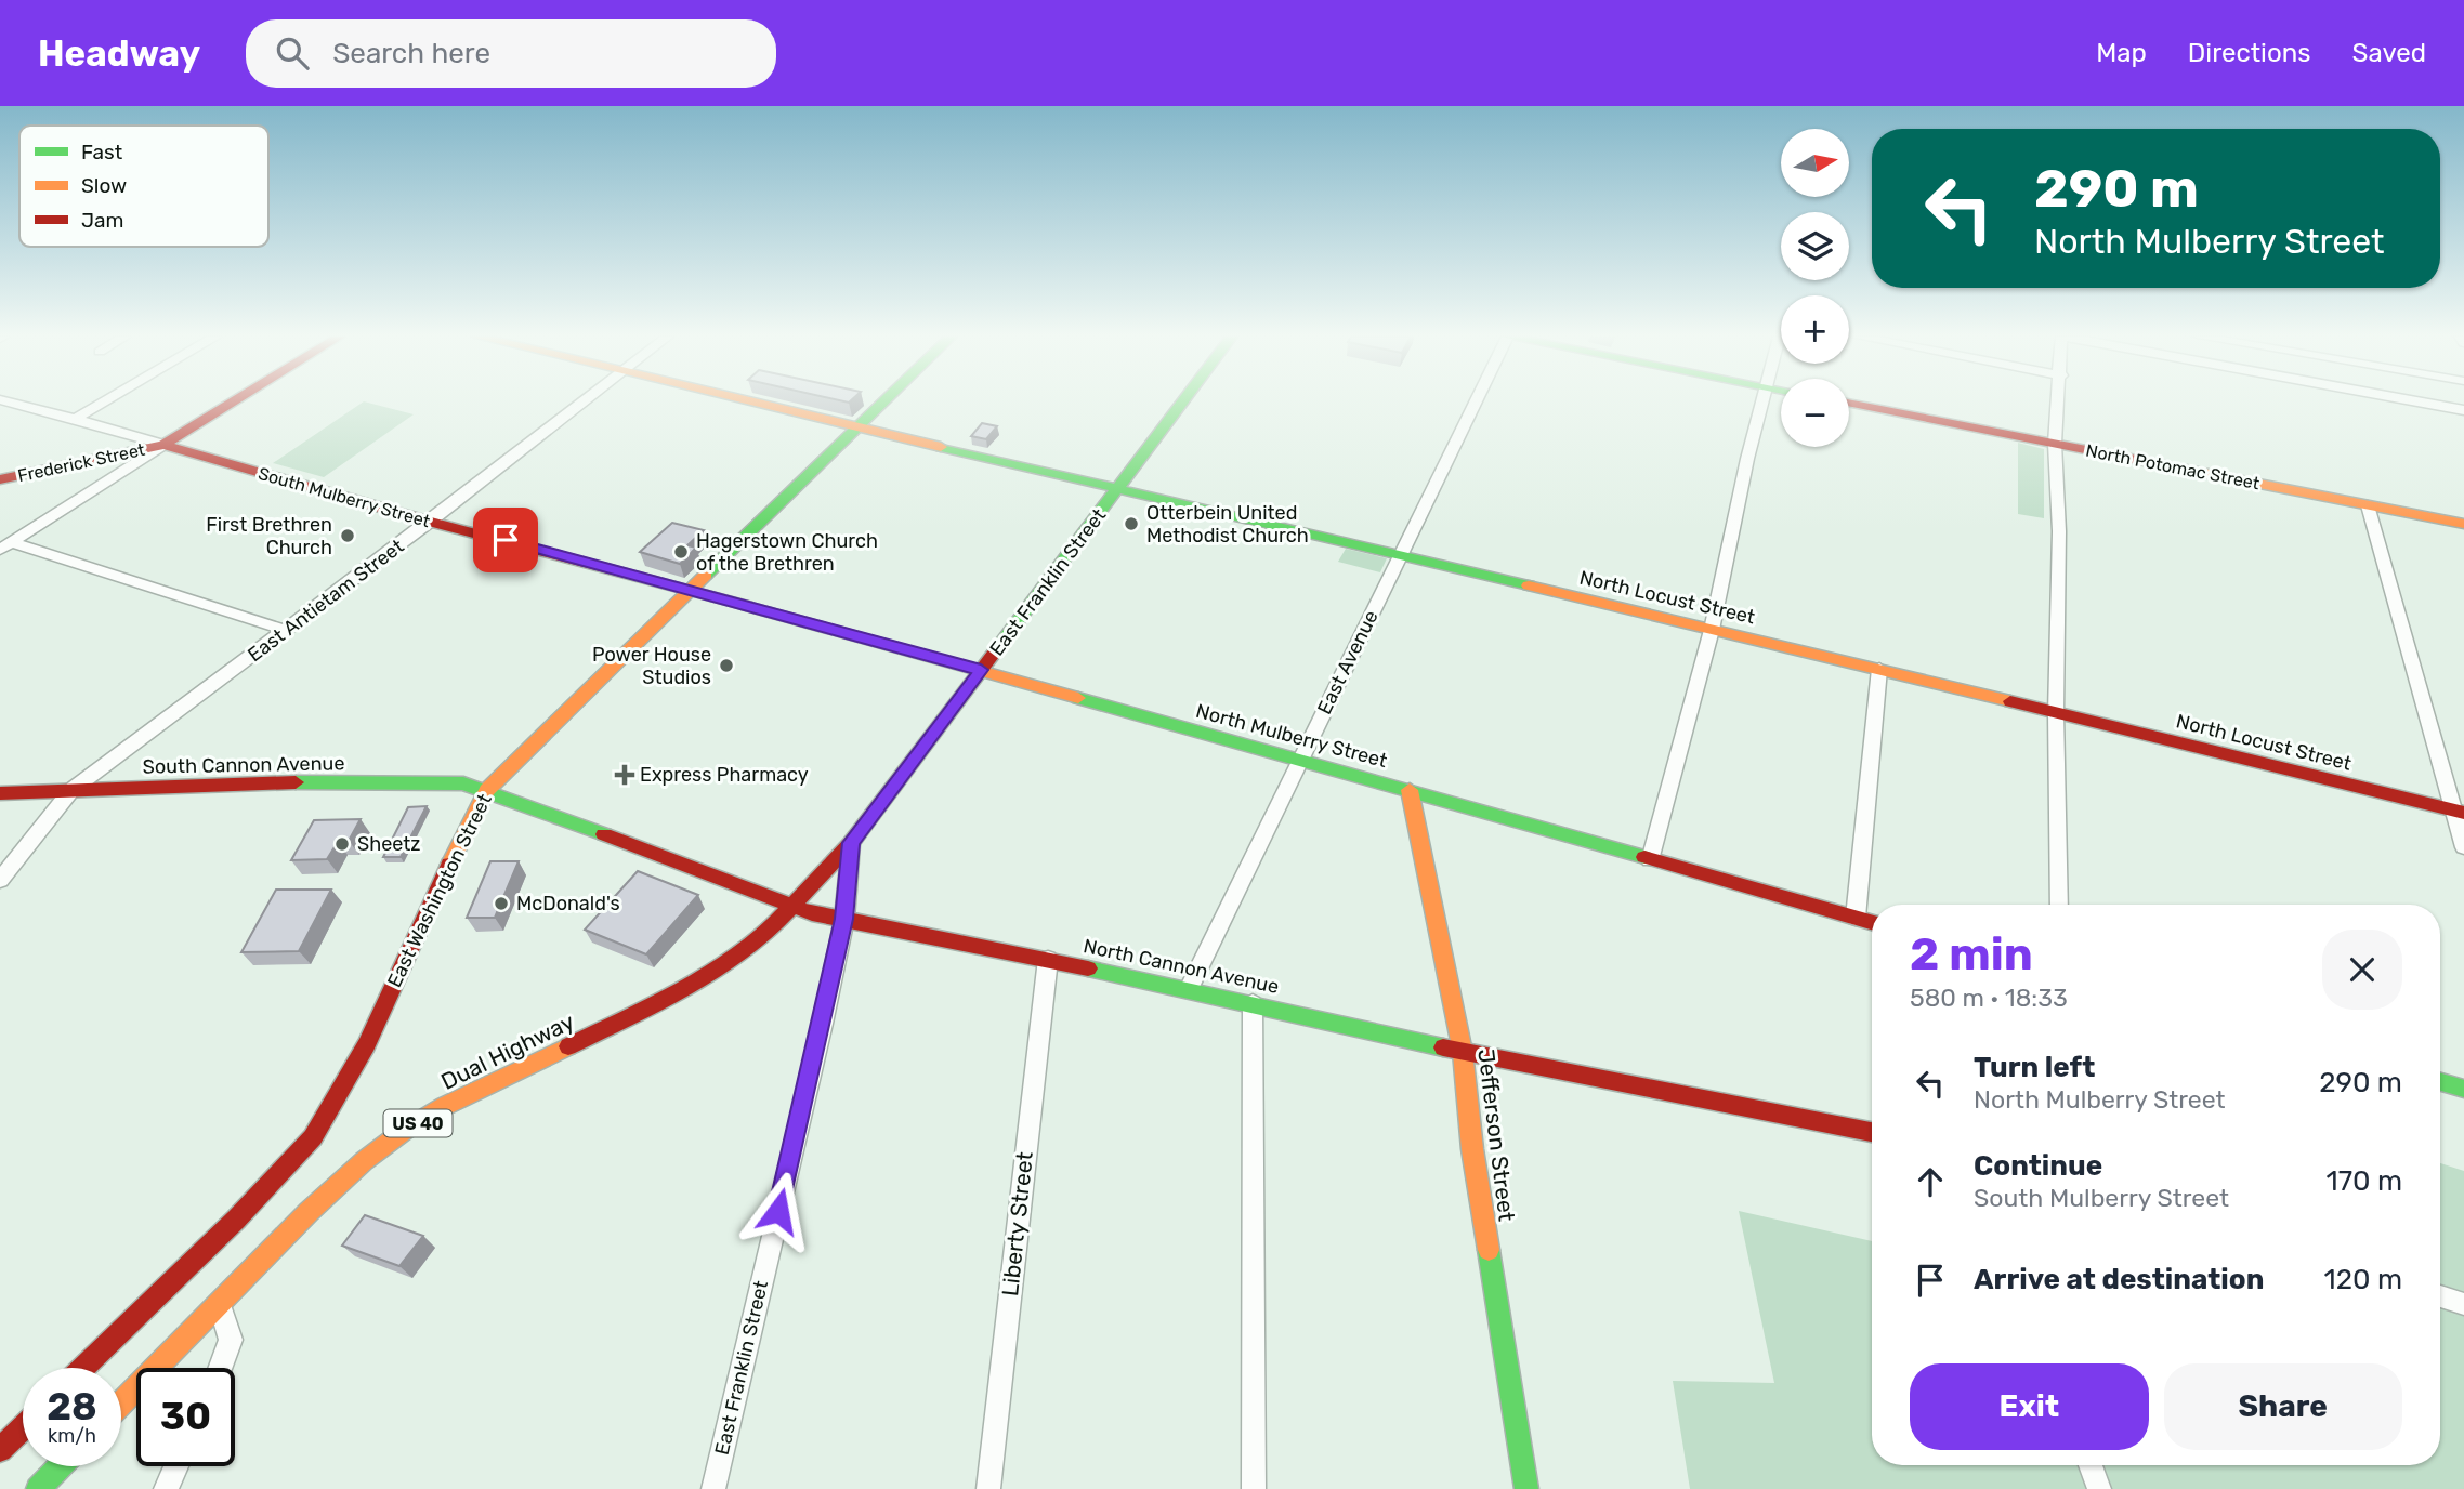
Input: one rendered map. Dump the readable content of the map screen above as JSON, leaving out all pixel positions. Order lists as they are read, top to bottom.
{
  "streets": {
    "main road": [
      "Frederick Street",
      "North Potomac Street",
      "South Mulberry Street",
      "East Franklin Street",
      "North Locust Street",
      "North Mulberry Street",
      "South Cannon Avenue",
      "East Washington Street",
      "North Cannon Avenue",
      "Dual Highway",
      "US 40",
      "Jefferson Street"
    ],
    "street": ["East Antietam Street", "East Avenue", "Liberty Street"]
  },
  "crossings": [
    ["Frederick Street", "South Mulberry Street"],
    ["South Mulberry Street", "East Antietam Street"],
    ["South Mulberry Street", "North Mulberry Street"],
    ["South Mulberry Street", "East Washington Street"],
    ["East Franklin Street", "North Locust Street"],
    ["East Franklin Street", "North Mulberry Street"],
    ["East Franklin Street", "North Cannon Avenue"],
    ["East Franklin Street", "Dual Highway"],
    ["North Locust Street", "East Avenue"],
    ["North Locust Street", "East Washington Street"],
    ["East Antietam Street", "South Cannon Avenue"],
    ["East Avenue", "North Mulberry Street"],
    ["East Avenue", "North Cannon Avenue"],
    ["North Mulberry Street", "East Washington Street"],
    ["North Mulberry Street", "Jefferson Street"],
    ["South Cannon Avenue", "East Washington Street"],
    ["South Cannon Avenue", "North Cannon Avenue"],
    ["East Washington Street", "North Cannon Avenue"],
    ["North Cannon Avenue", "Dual Highway"],
    ["North Cannon Avenue", "Jefferson Street"],
    ["North Cannon Avenue", "Liberty Street"]
  ],
  "places": {
    "other": [
      "Otterbein United Methodist Church",
      "First Brethren Church",
      "Hagerstown Church of the Brethren",
      "Power House Studios",
      "Sheetz",
      "McDonald's"
    ],
    "health": ["Express Pharmacy"]
  },
  "legend": ["Fast", "Slow", "Jam"],
  "north": "right",
  "page": {
    "header": "Headway",
    "search": "Search here",
    "nav": ["Map", "Directions", "Saved"],
    "map_buttons": ["+", "−"],
    "turn": ["290 m", "North Mulberry Street"],
    "heading": ["2 min", "580 m · 18:33"],
    "list": [
      {
        "name": "Turn left",
        "note": "North Mulberry Street",
        "value": "290 m"
      },
      {
        "name": "Continue",
        "note": "South Mulberry Street",
        "value": "170 m"
      },
      {
        "name": "Arrive at destination",
        "value": "120 m"
      }
    ],
    "buttons": ["Exit", "Share"],
    "speed": "28 km/h",
    "limit": "30"
  }
}
